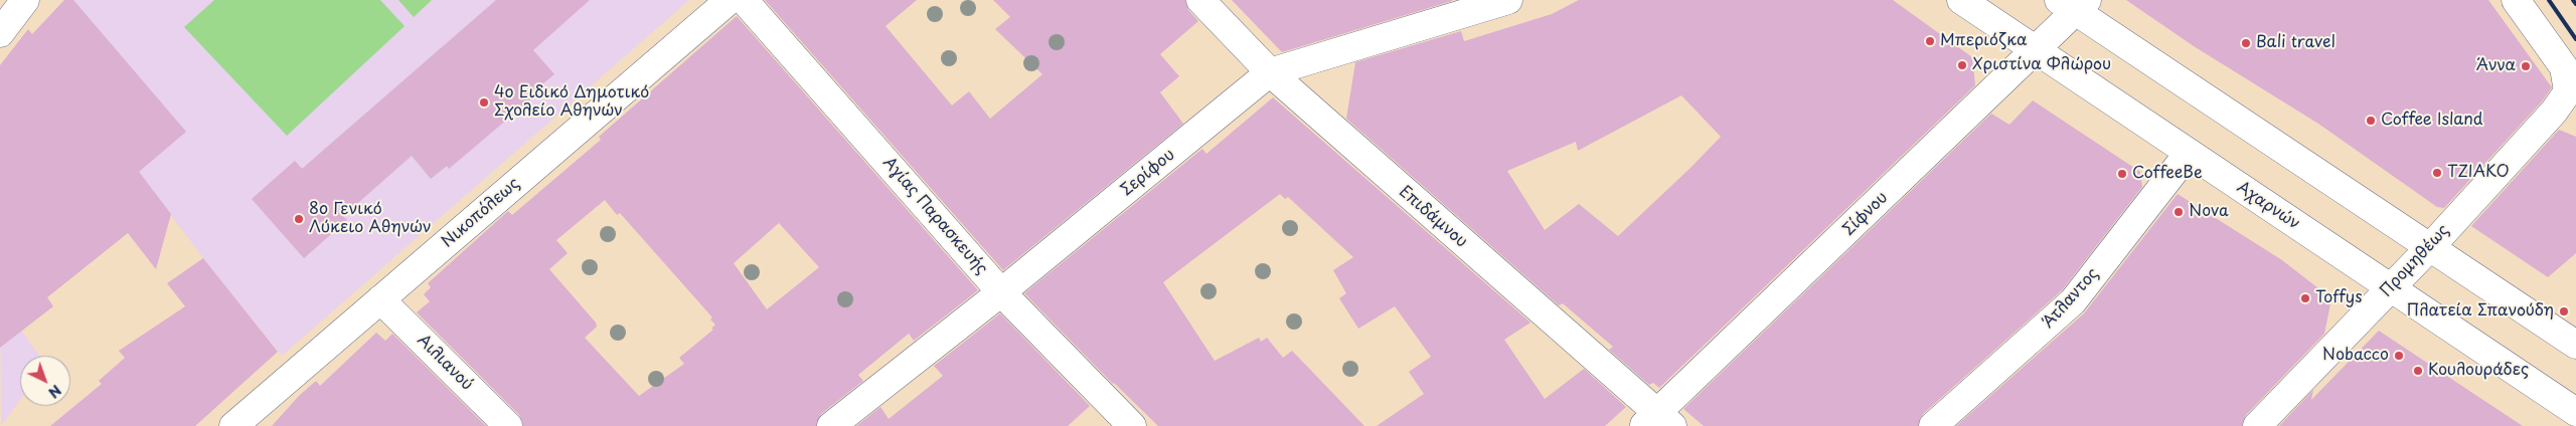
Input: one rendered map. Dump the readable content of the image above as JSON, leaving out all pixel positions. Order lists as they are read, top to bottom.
{
  "streets": {
    "street": [
      "Σερίφου",
      "Αχαρνών",
      "Νικοπόλεως",
      "Σίφνου",
      "Αγίας Παρασκευής",
      "Επιδάμνου",
      "Προμηθέως",
      "Άτλαντος",
      "Αιλιανού"
    ]
  },
  "crossings": [
    ["Σερίφου", "Αγίας Παρασκευής"],
    ["Σερίφου", "Επιδάμνου"],
    ["Αχαρνών", "Σίφνου"],
    ["Αχαρνών", "Προμηθέως"],
    ["Αχαρνών", "Άτλαντος"],
    ["Νικοπόλεως", "Αιλιανού"],
    ["Σίφνου", "Επιδάμνου"]
  ],
  "places": [
    "Μπεριόζκα",
    "Bali travel",
    "Χριστίνα Φλώρου",
    "Άννα",
    "4ο Ειδικό Δημοτικό Σχολείο Αθηνών",
    "Coffee Island",
    "ΤΖΙΑΚΟ",
    "CoffeeBe",
    "Nova",
    "8ο Γενικό Λύκειο Αθηνών",
    "Toffys",
    "Πλατεία Σπανούδη",
    "Nobacco",
    "Κουλουράδες"
  ],
  "north": "bottom right"
}
